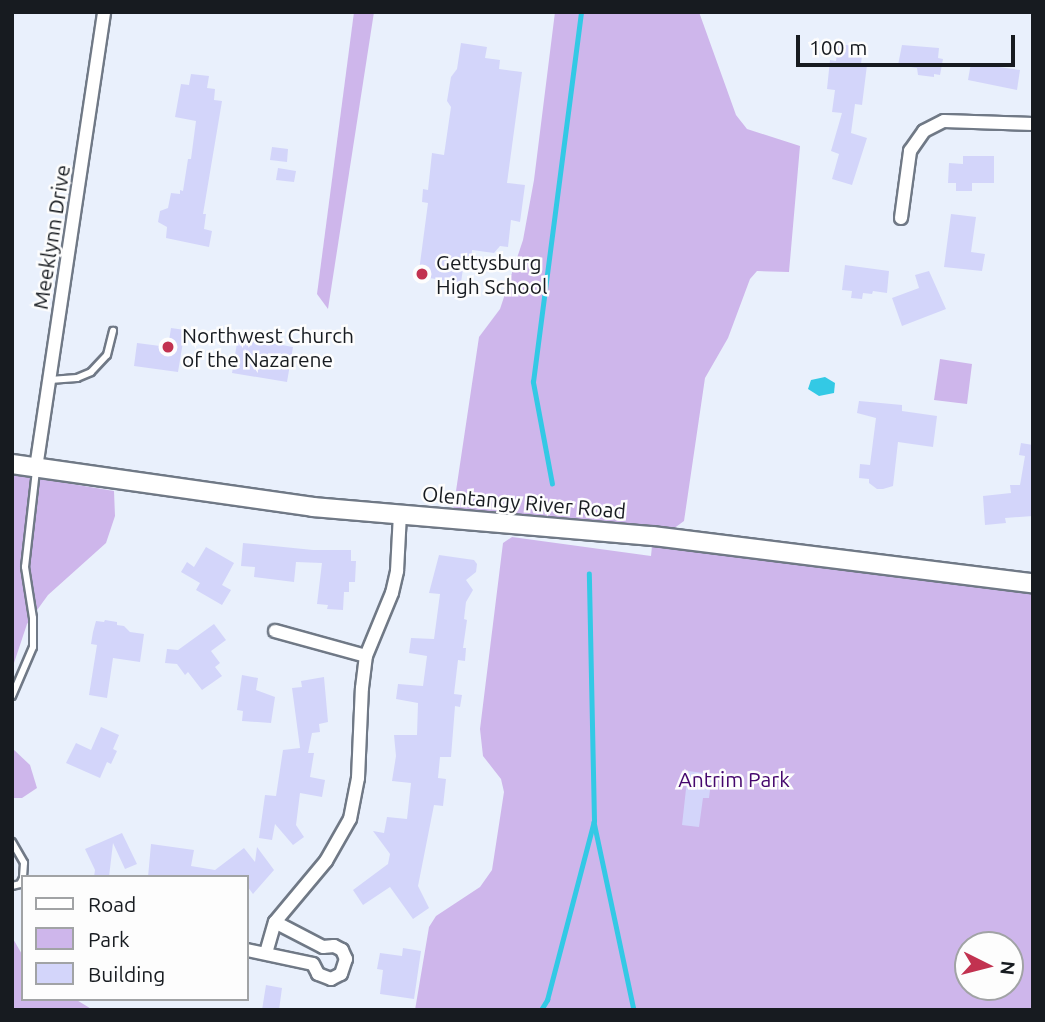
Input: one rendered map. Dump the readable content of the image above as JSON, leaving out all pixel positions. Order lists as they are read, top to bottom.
{
  "streets": {
    "main road": ["Olentangy River Road"],
    "street": ["Meeklynn Drive"]
  },
  "crossings": [
    ["Meeklynn Drive", "Olentangy River Road"]
  ],
  "parks": ["Antrim Park"],
  "places": ["Gettysburg High School", "Northwest Church of the Nazarene"],
  "legend": ["Road", "Park", "Building"],
  "scale_bar": "100 m",
  "north": "right"
}
